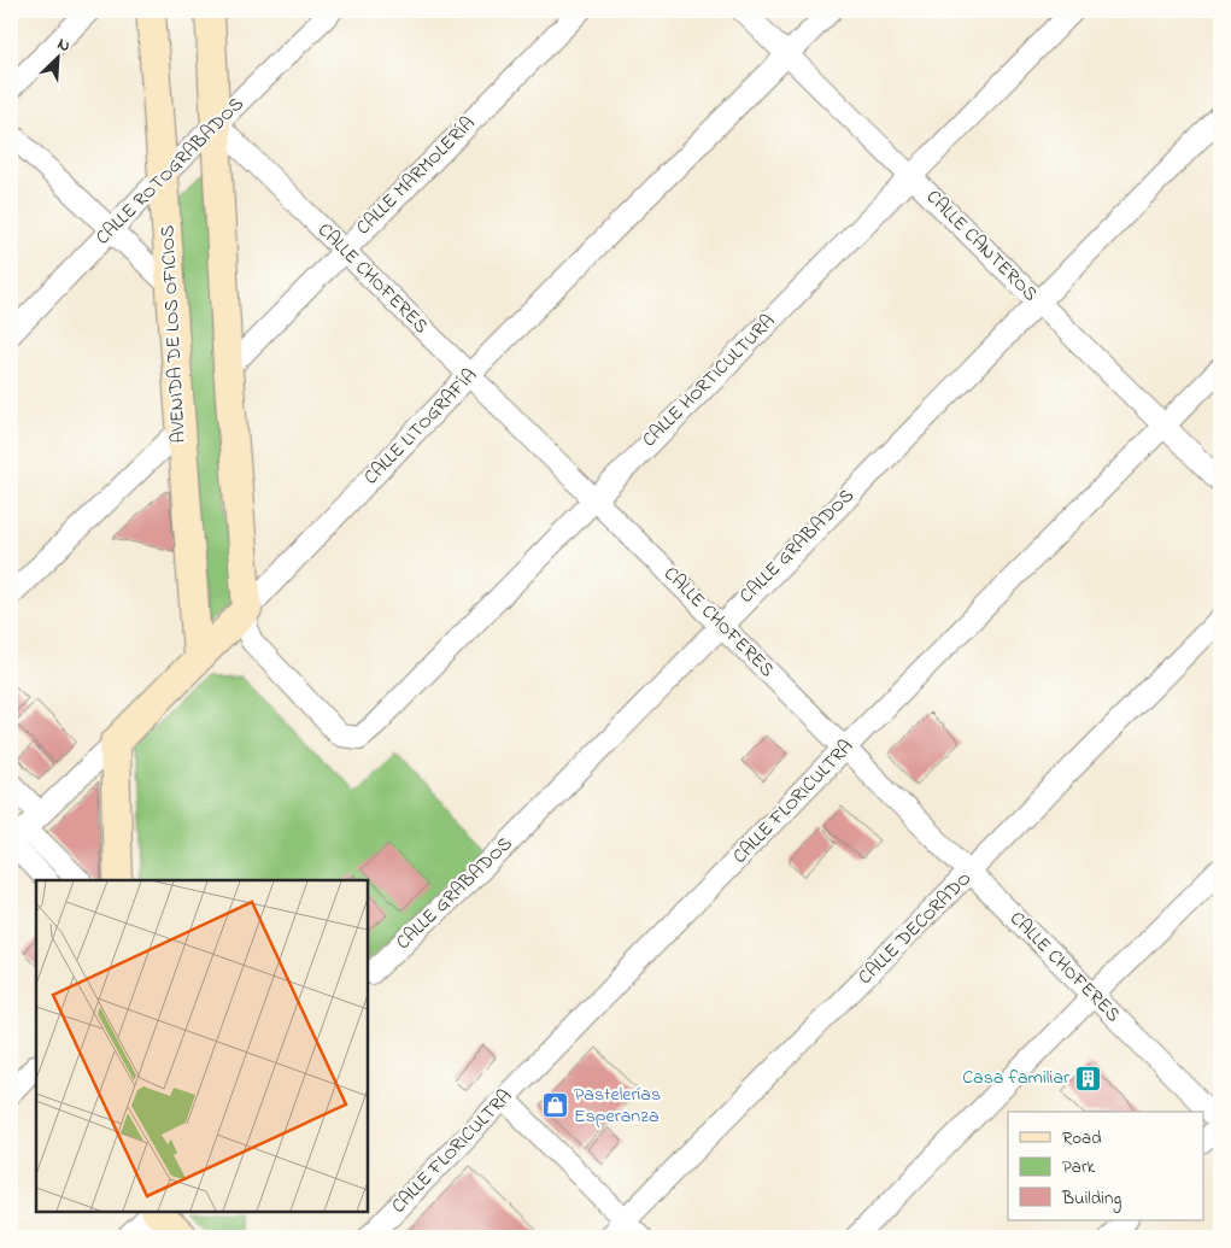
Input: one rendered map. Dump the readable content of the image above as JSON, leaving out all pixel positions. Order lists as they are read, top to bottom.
{
  "streets": {
    "street": [
      "CALLE ROTOGRABADOS",
      "CALLE MARMOLERÍA",
      "CALLE CANTEROS",
      "CALLE CHOFERES",
      "AVENIDA DE LOS OFICIOS",
      "CALLE HORTICULTURA",
      "CALLE LITOGRAFÍA",
      "CALLE GRABADOS",
      "CALLE FLORICULTRA",
      "CALLE DECORADO"
    ]
  },
  "crossings": [
    ["CALLE ROTOGRABADOS", "CALLE CHOFERES"],
    ["CALLE ROTOGRABADOS", "AVENIDA DE LOS OFICIOS"],
    ["CALLE MARMOLERÍA", "CALLE CHOFERES"],
    ["CALLE CANTEROS", "CALLE HORTICULTURA"],
    ["CALLE CANTEROS", "CALLE LITOGRAFÍA"],
    ["CALLE CANTEROS", "CALLE GRABADOS"],
    ["CALLE CANTEROS", "CALLE FLORICULTRA"],
    ["CALLE CHOFERES", "CALLE HORTICULTURA"],
    ["CALLE CHOFERES", "CALLE LITOGRAFÍA"],
    ["CALLE CHOFERES", "CALLE GRABADOS"],
    ["CALLE CHOFERES", "CALLE FLORICULTRA"],
    ["CALLE CHOFERES", "CALLE DECORADO"],
    ["AVENIDA DE LOS OFICIOS", "CALLE LITOGRAFÍA"],
    ["CALLE HORTICULTURA", "CALLE LITOGRAFÍA"]
  ],
  "places": {
    "building": ["Casa familiar"],
    "shop": ["Pastelerías Esperanza"]
  },
  "legend": ["Road", "Park", "Building"],
  "north": "top right"
}
